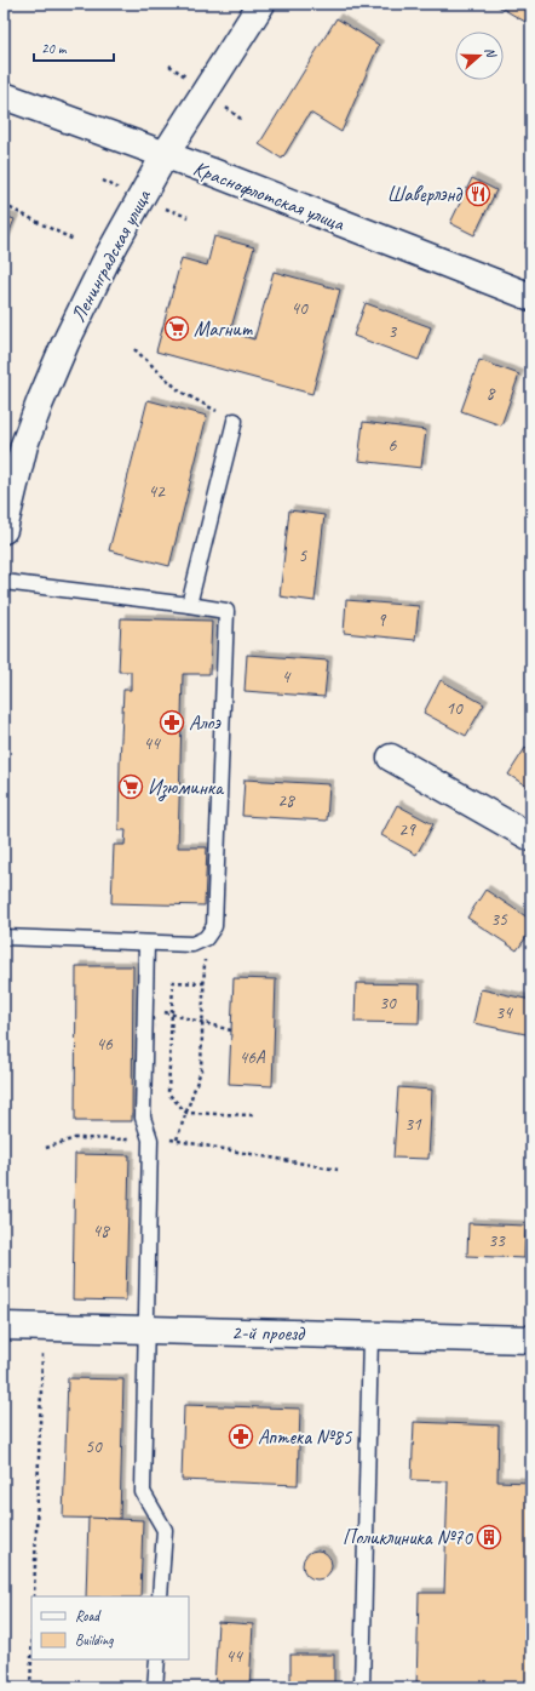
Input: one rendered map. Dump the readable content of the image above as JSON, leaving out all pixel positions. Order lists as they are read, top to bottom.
{
  "streets": {
    "street": ["Краснофлотская улица", "Ленинградская улица", "2-й проезд"]
  },
  "crossings": [
    ["Краснофлотская улица", "Ленинградская улица"]
  ],
  "places": {
    "restaurant": ["Шаверлэнд"],
    "supermarket": ["Магнит", "Изюминка"],
    "pharmacy": ["Алоэ", "Аптека №85"],
    "building": ["Поликлиника №70"]
  },
  "house_numbers": [
    "40",
    "3",
    "8",
    "6",
    "42",
    "5",
    "9",
    "4",
    "10",
    "44",
    "28",
    "29",
    "35",
    "30",
    "34",
    "46",
    "46А",
    "31",
    "48",
    "33",
    "50",
    "44"
  ],
  "legend": ["Road", "Building"],
  "scale_bar": "20 m",
  "north": "right"
}
